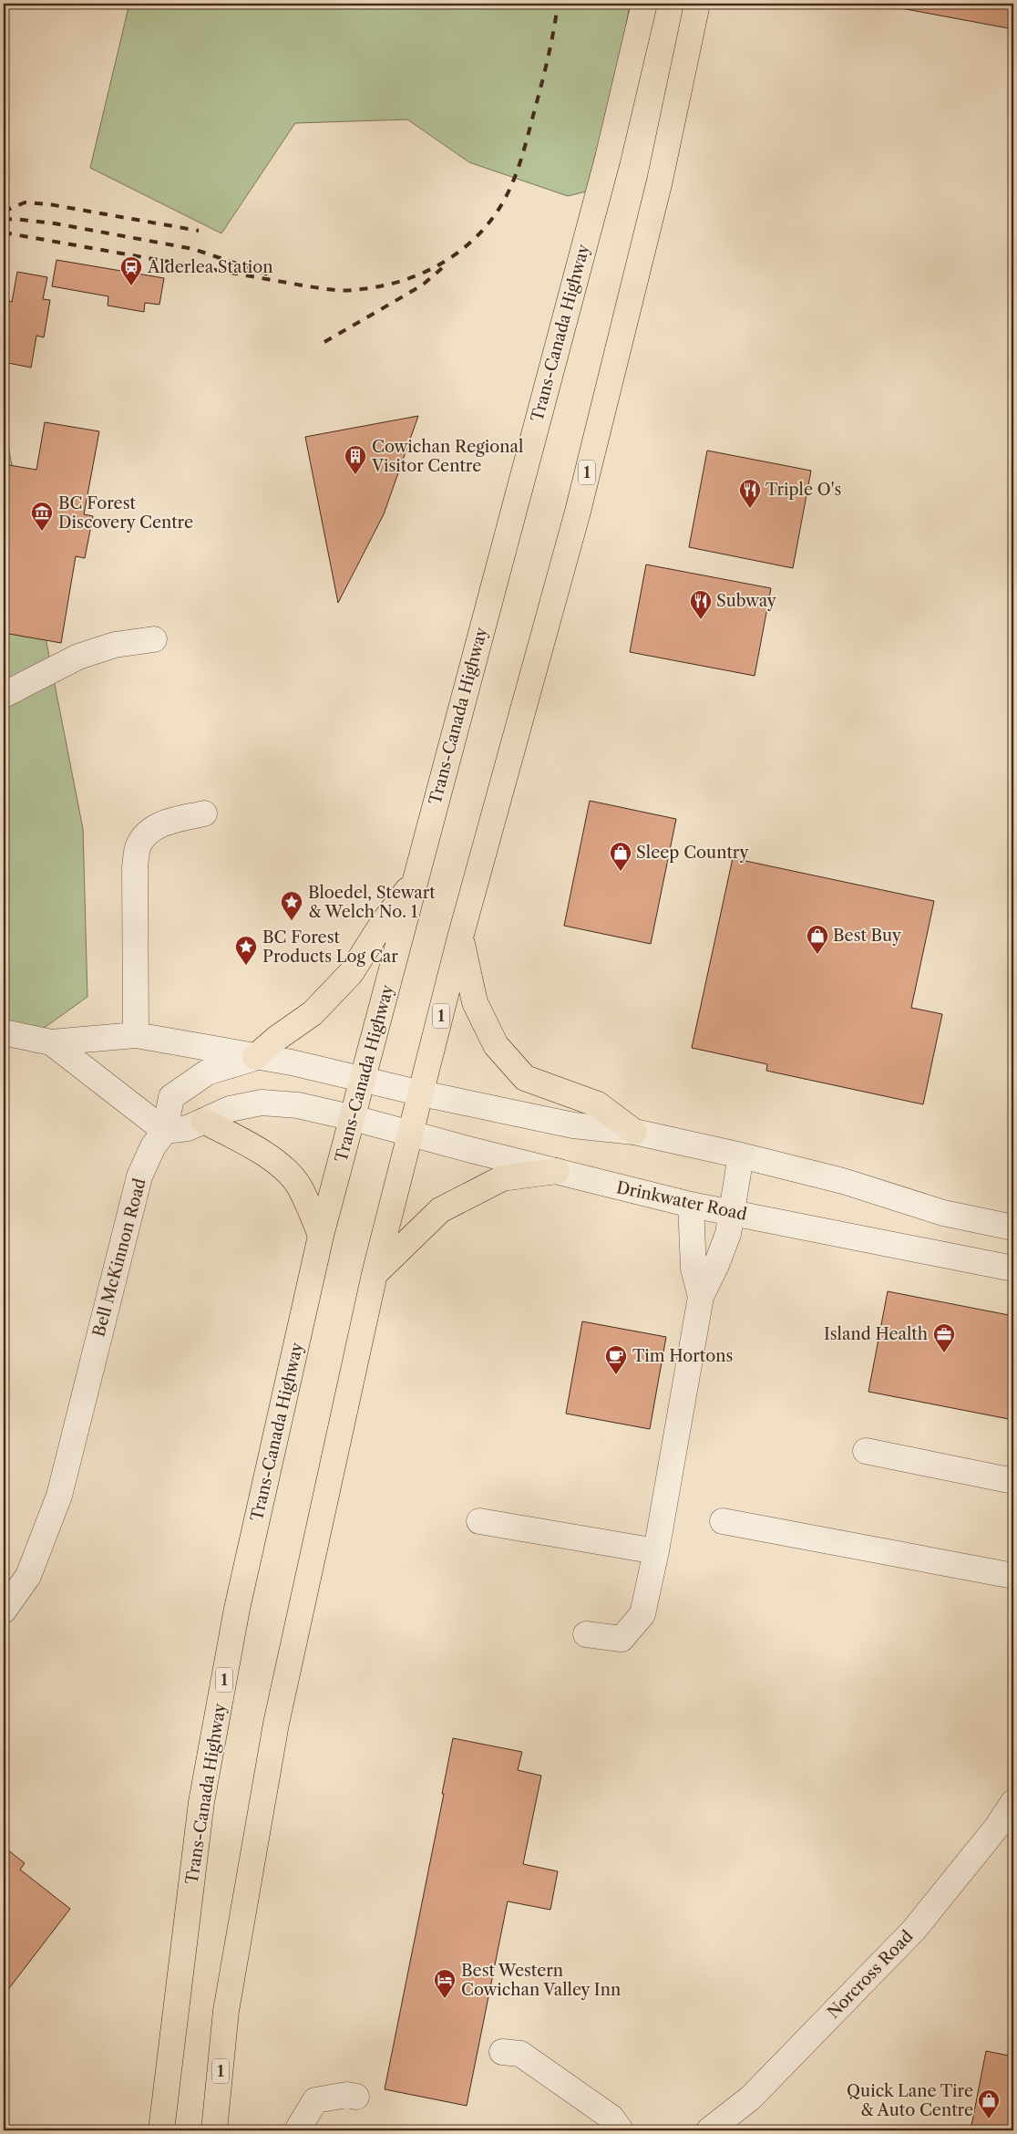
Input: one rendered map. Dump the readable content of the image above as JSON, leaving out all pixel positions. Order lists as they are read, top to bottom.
{
  "streets": {
    "highway": ["Trans-Canada Highway", "1"],
    "street": ["Drinkwater Road", "Bell McKinnon Road", "Norcross Road"]
  },
  "crossings": [
    ["Trans-Canada Highway", "Drinkwater Road"],
    ["Trans-Canada Highway", "Bell McKinnon Road"],
    ["1", "Drinkwater Road"],
    ["Drinkwater Road", "Bell McKinnon Road"]
  ],
  "places": {
    "station": ["Alderlea Station"],
    "building": ["Cowichan Regional Visitor Centre"],
    "restaurant": ["Triple O's", "Subway"],
    "museum": ["BC Forest Discovery Centre"],
    "shop": ["Sleep Country", "Best Buy", "Quick Lane Tire & Auto Centre"],
    "place": ["Bloedel, Stewart & Welch No. 1", "BC Forest Products Log Car"],
    "office": ["Island Health"],
    "cafe": ["Tim Hortons"],
    "hotel": ["Best Western Cowichan Valley Inn"]
  }
}
